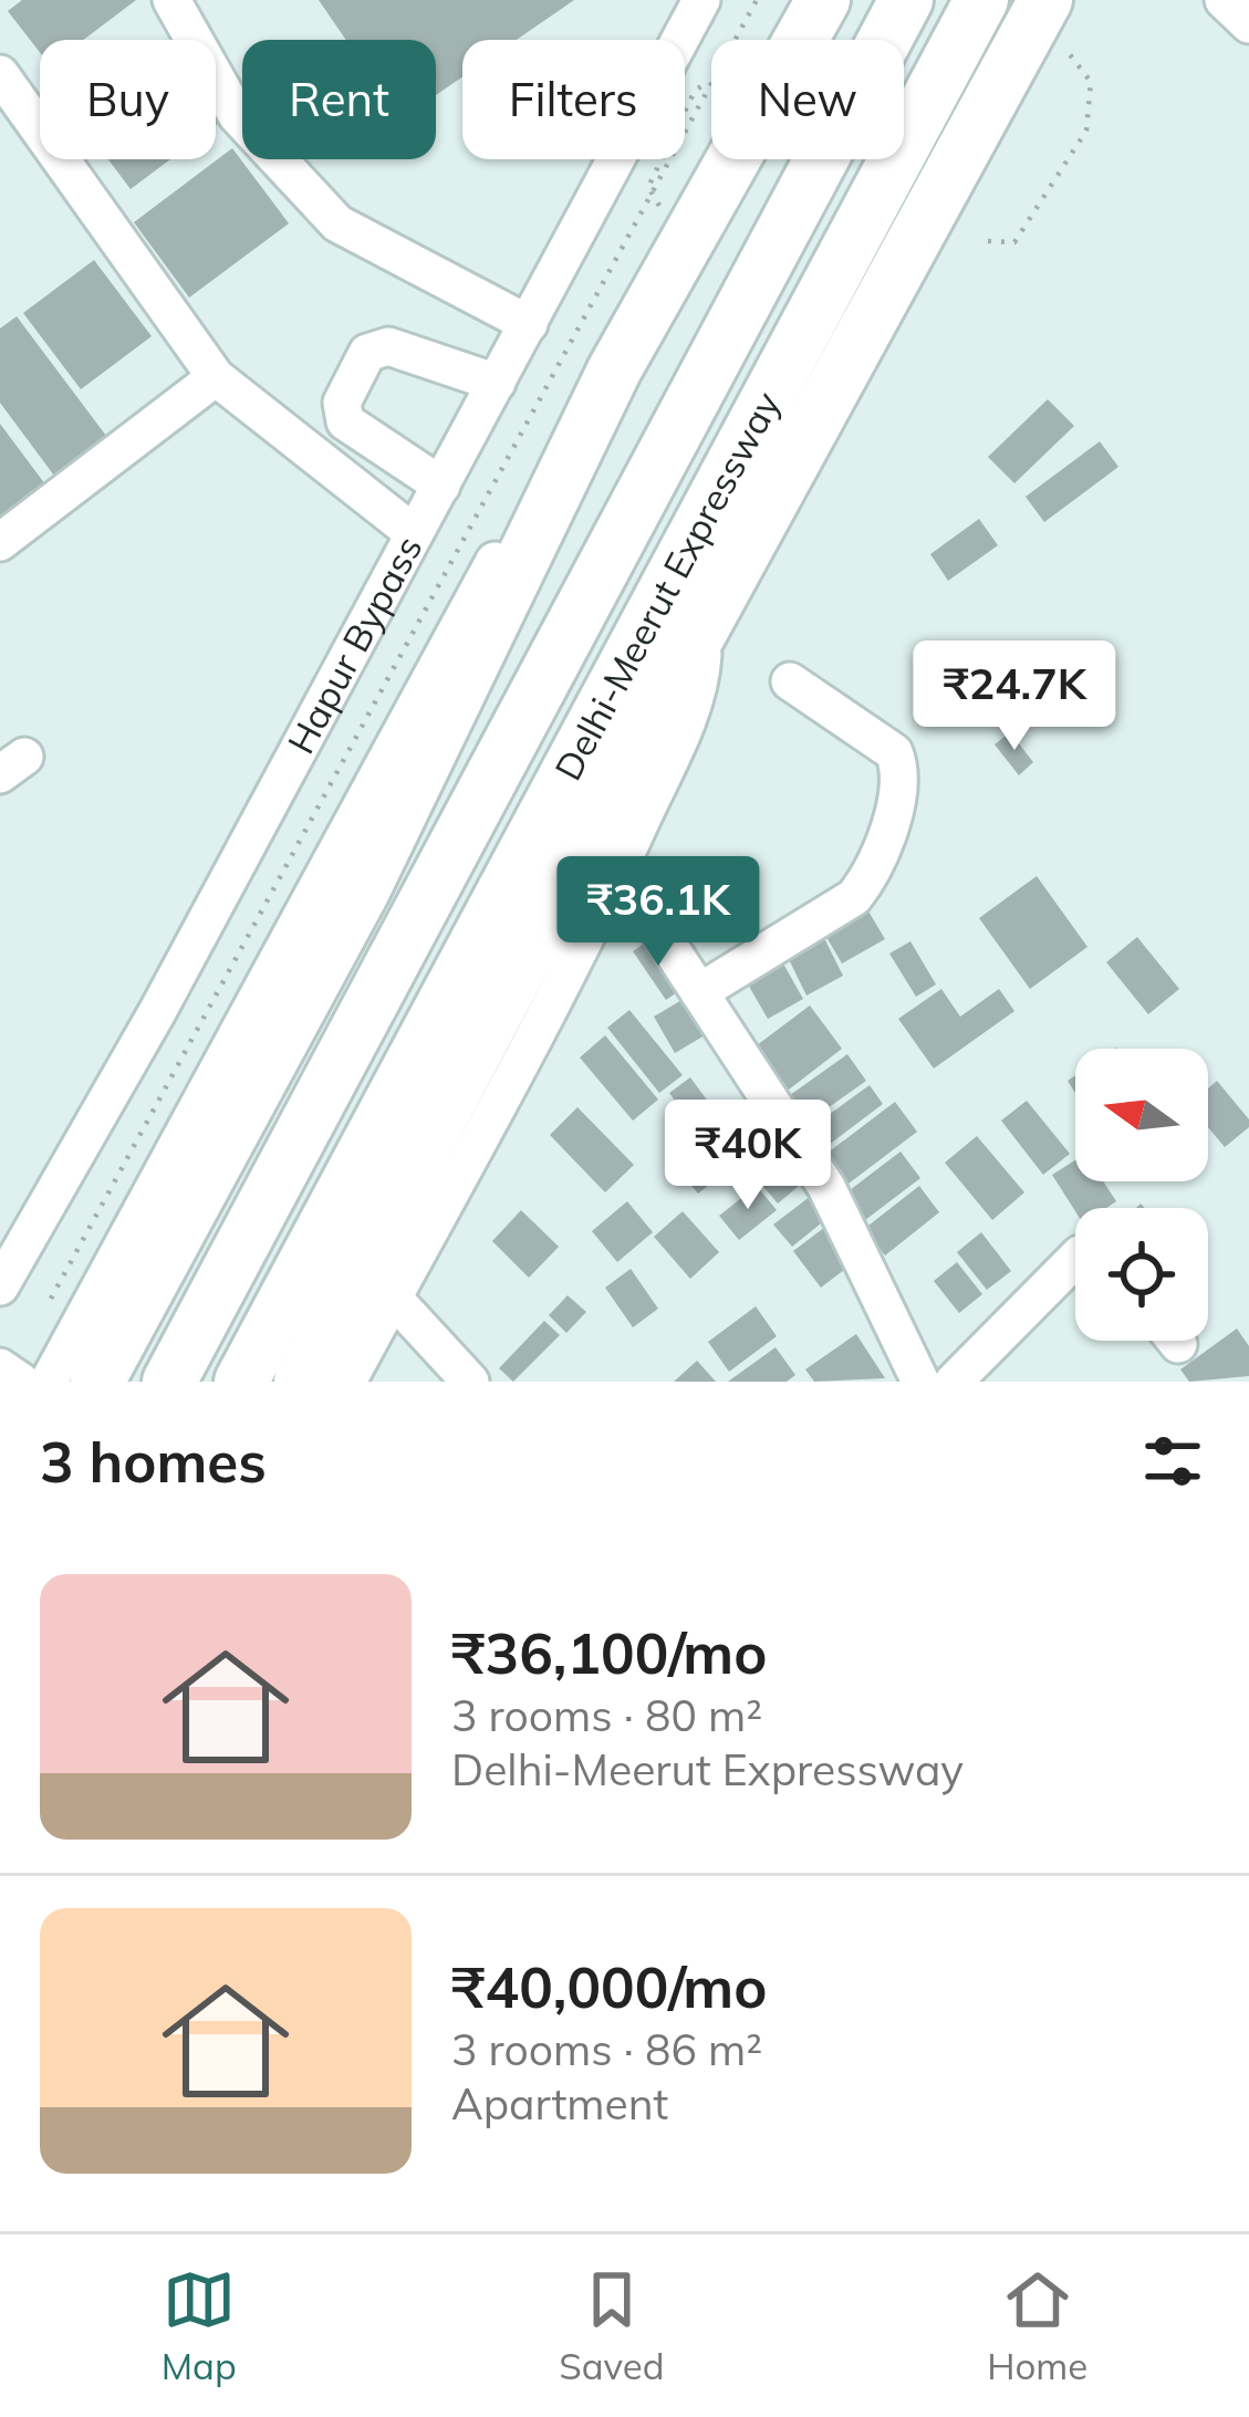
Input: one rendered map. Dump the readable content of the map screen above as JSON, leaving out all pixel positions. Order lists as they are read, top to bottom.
{
  "streets": {
    "highway": ["Delhi-Meerut Expressway"],
    "street": ["Hapur Bypass"]
  },
  "north": "left",
  "page": {
    "chip": [
      "Buy",
      "Rent",
      "Filters",
      "New"
    ],
    "price": ["₹24.7K", "₹36.1K", "₹40K"],
    "heading": "3 homes",
    "list": [
      {
        "name": "₹36,100/mo",
        "note": "3 rooms · 80 m² · Delhi-Meerut Expressway"
      },
      {
        "name": "₹40,000/mo",
        "note": "3 rooms · 86 m² · Apartment"
      }
    ],
    "tabs": ["Map", "Saved", "Home"]
  }
}
